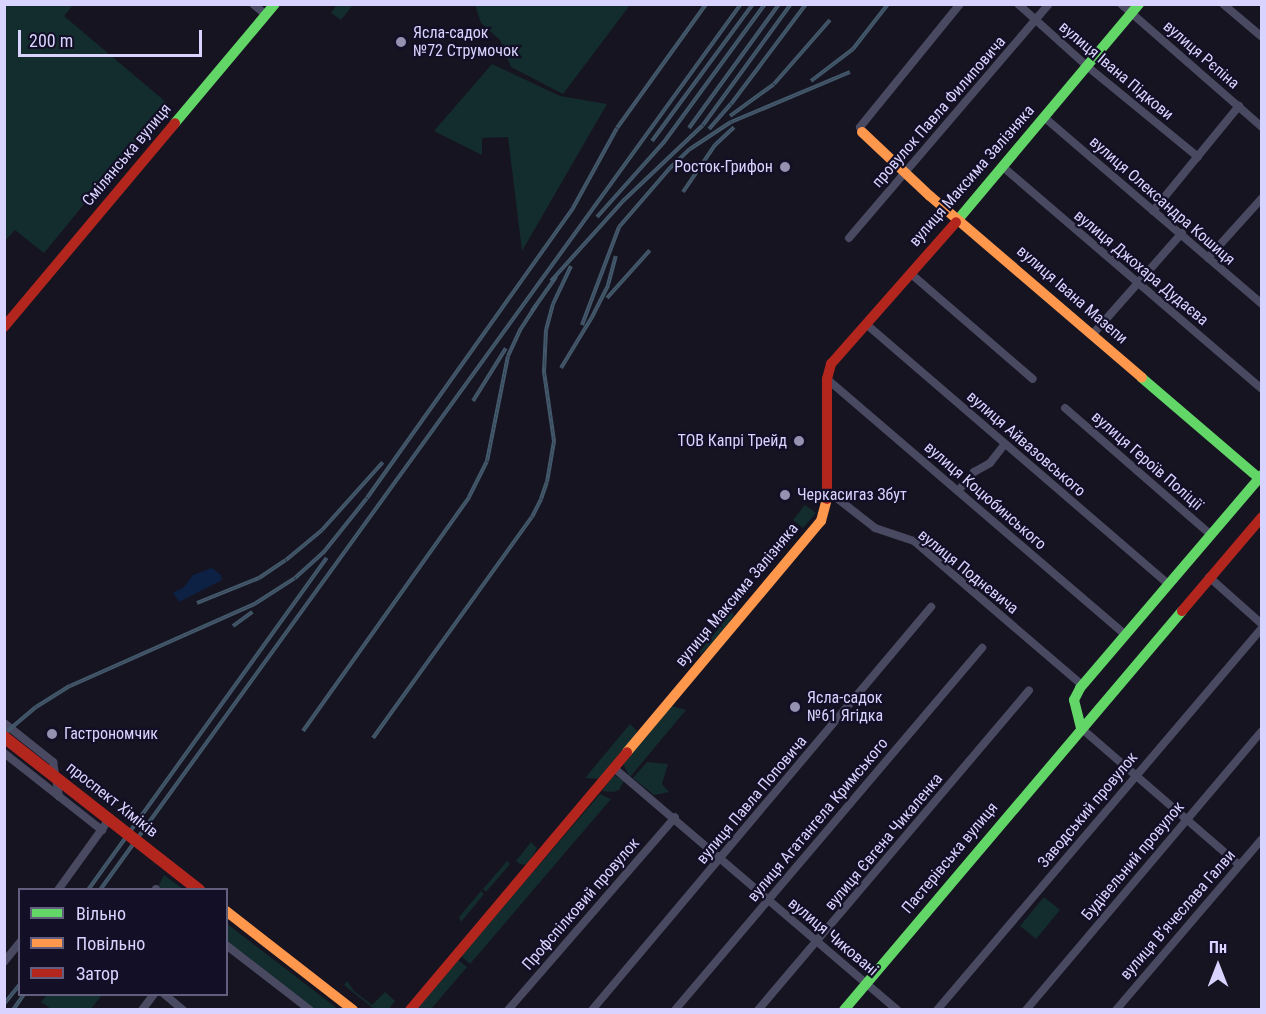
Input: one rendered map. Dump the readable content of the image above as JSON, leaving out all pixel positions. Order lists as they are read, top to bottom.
{
  "streets": {
    "main road": [
      "Смілянська вулиця",
      "вулиця Максима Залізняка",
      "вулиця Івана Мазепи",
      "проспект Хіміків",
      "Пастерівська вулиця"
    ],
    "street": [
      "вулиця Рєпіна",
      "вулиця Івана Підкови",
      "провулок Павла Филиповича",
      "вулиця Олександра Кошиця",
      "вулиця Джохара Дудаєва",
      "вулиця Айвазовського",
      "вулиця Героїв Поліції",
      "вулиця Коцюбинського",
      "вулиця Поднєвича",
      "вулиця Павла Поповича",
      "Заводський провулок",
      "вулиця Агатангела Кримського",
      "вулиця Євгена Чикаленка",
      "Будівельний провулок",
      "Профспілковий провулок",
      "вулиця Вʼячеслава Галви",
      "вулиця Чиковані"
    ]
  },
  "crossings": [
    ["вулиця Рєпіна", "вулиця Максима Залізняка"],
    ["вулиця Івана Підкови", "провулок Павла Филиповича"],
    ["вулиця Івана Підкови", "вулиця Максима Залізняка"],
    ["провулок Павла Филиповича", "вулиця Івана Мазепи"],
    ["вулиця Максима Залізняка", "вулиця Олександра Кошиця"],
    ["вулиця Максима Залізняка", "вулиця Джохара Дудаєва"],
    ["вулиця Максима Залізняка", "вулиця Івана Мазепи"],
    ["вулиця Максима Залізняка", "вулиця Айвазовського"],
    ["вулиця Максима Залізняка", "вулиця Коцюбинського"],
    ["вулиця Максима Залізняка", "вулиця Поднєвича"],
    ["вулиця Максима Залізняка", "вулиця Чиковані"],
    ["вулиця Павла Поповича", "вулиця Чиковані"],
    ["вулиця Агатангела Кримського", "вулиця Чиковані"],
    ["вулиця Євгена Чикаленка", "вулиця Чиковані"],
    ["Пастерівська вулиця", "вулиця Чиковані"],
    ["Профспілковий провулок", "вулиця Чиковані"]
  ],
  "places": [
    "Ясла-садок №72 Струмочок",
    "Росток-Грифон",
    "ТОВ Капрі Трейд",
    "Черкасигаз Збут",
    "Ясла-садок №61 Ягідка",
    "Гастрономчик"
  ],
  "legend": ["Вільно", "Повільно", "Затор"],
  "scale_bar": "200 m",
  "north": "top"
}
